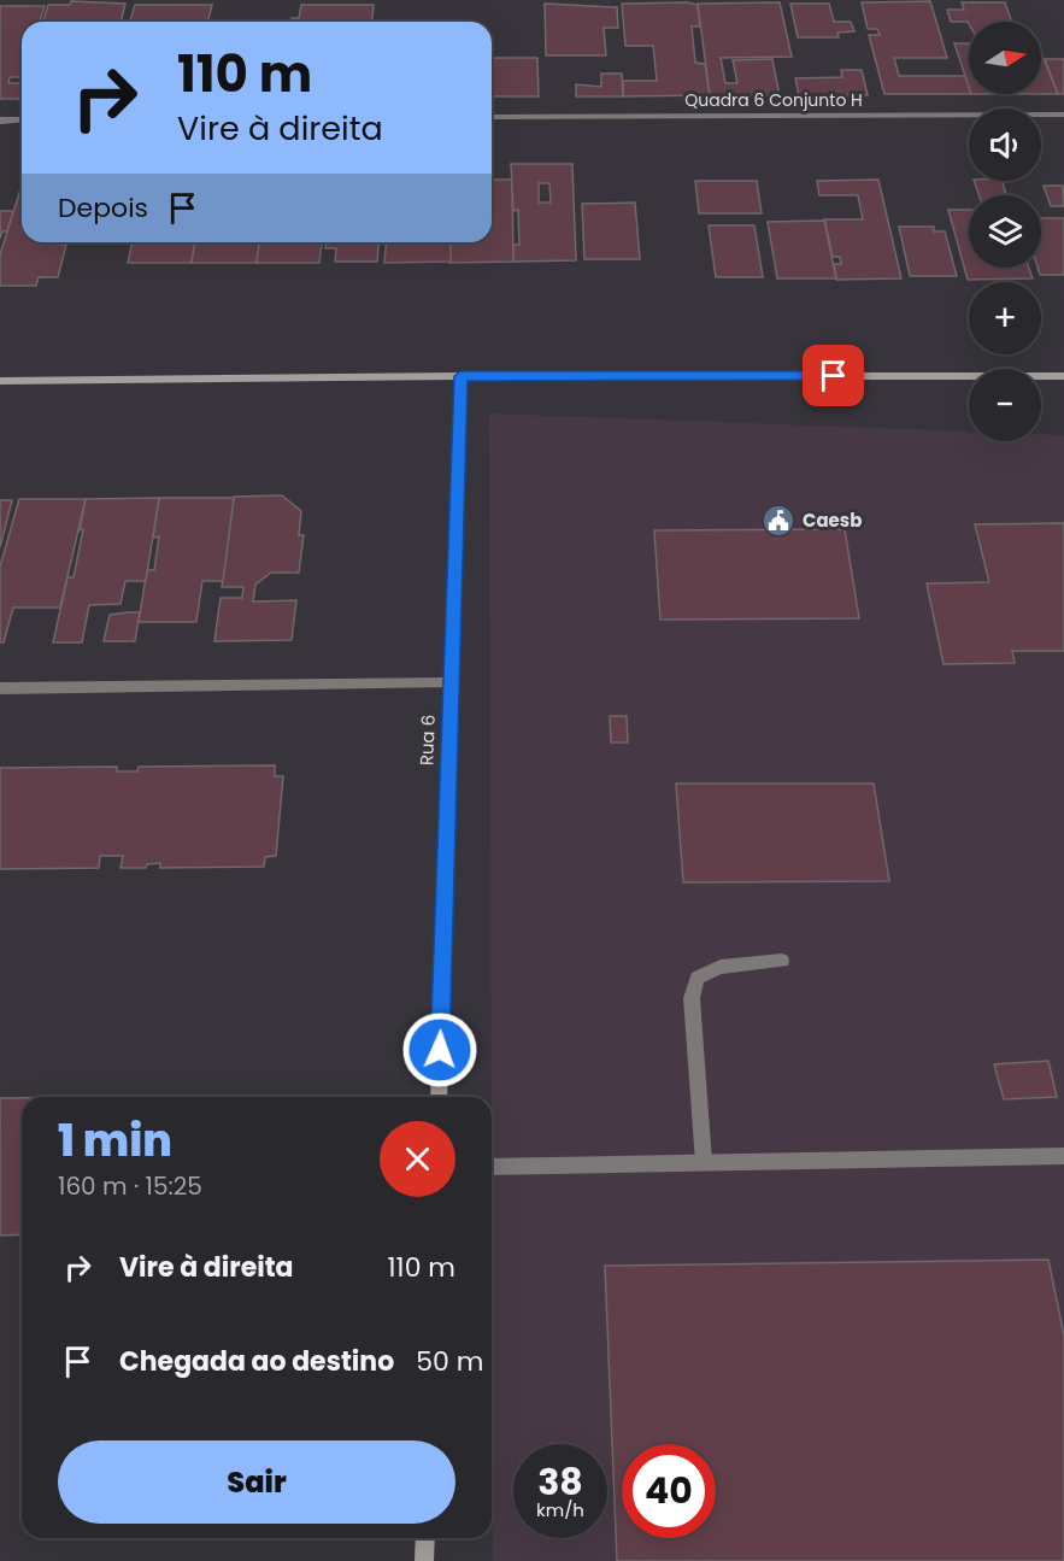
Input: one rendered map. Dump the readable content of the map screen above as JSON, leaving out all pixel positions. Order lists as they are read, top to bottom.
{
  "streets": {
    "street": ["Quadra 6 Conjunto H", "Rua 6"]
  },
  "places": {
    "public building": ["Caesb"]
  },
  "north": "right",
  "page": {
    "map_buttons": ["+", "−"],
    "turn": ["110 m", "Vire à direita"],
    "then": "Depois",
    "heading": ["1 min", "160 m · 15:25"],
    "list": [
      {
        "name": "Vire à direita",
        "value": "110 m"
      },
      {
        "name": "Chegada ao destino",
        "value": "50 m"
      }
    ],
    "buttons": "Sair",
    "speed": "38 km/h",
    "limit": "40"
  }
}
